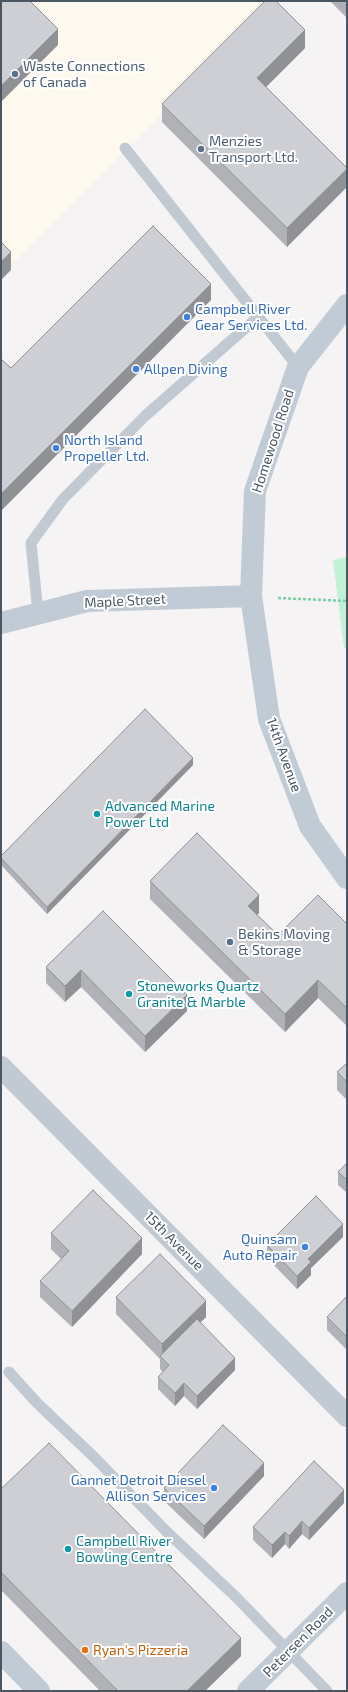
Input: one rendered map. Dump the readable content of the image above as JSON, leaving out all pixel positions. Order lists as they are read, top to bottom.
{
  "streets": {
    "main road": [
      "Homewood Road",
      "Maple Street",
      "14th Avenue",
      "Petersen Road"
    ],
    "street": ["15th Avenue"]
  },
  "crossings": [
    ["Homewood Road", "Maple Street"],
    ["Homewood Road", "14th Avenue"],
    ["Maple Street", "14th Avenue"]
  ],
  "places": [
    "Waste Connections of Canada",
    "Menzies Transport Ltd.",
    "Campbell River Gear Services Ltd.",
    "Allpen Diving",
    "North Island Propeller Ltd.",
    "Advanced Marine Power Ltd",
    "Bekins Moving & Storage",
    "Stoneworks Quartz Granite & Marble",
    "Quinsam Auto Repair",
    "Gannet Detroit Diesel Allison Services",
    "Campbell River Bowling Centre",
    "Ryan's Pizzeria"
  ]
}
